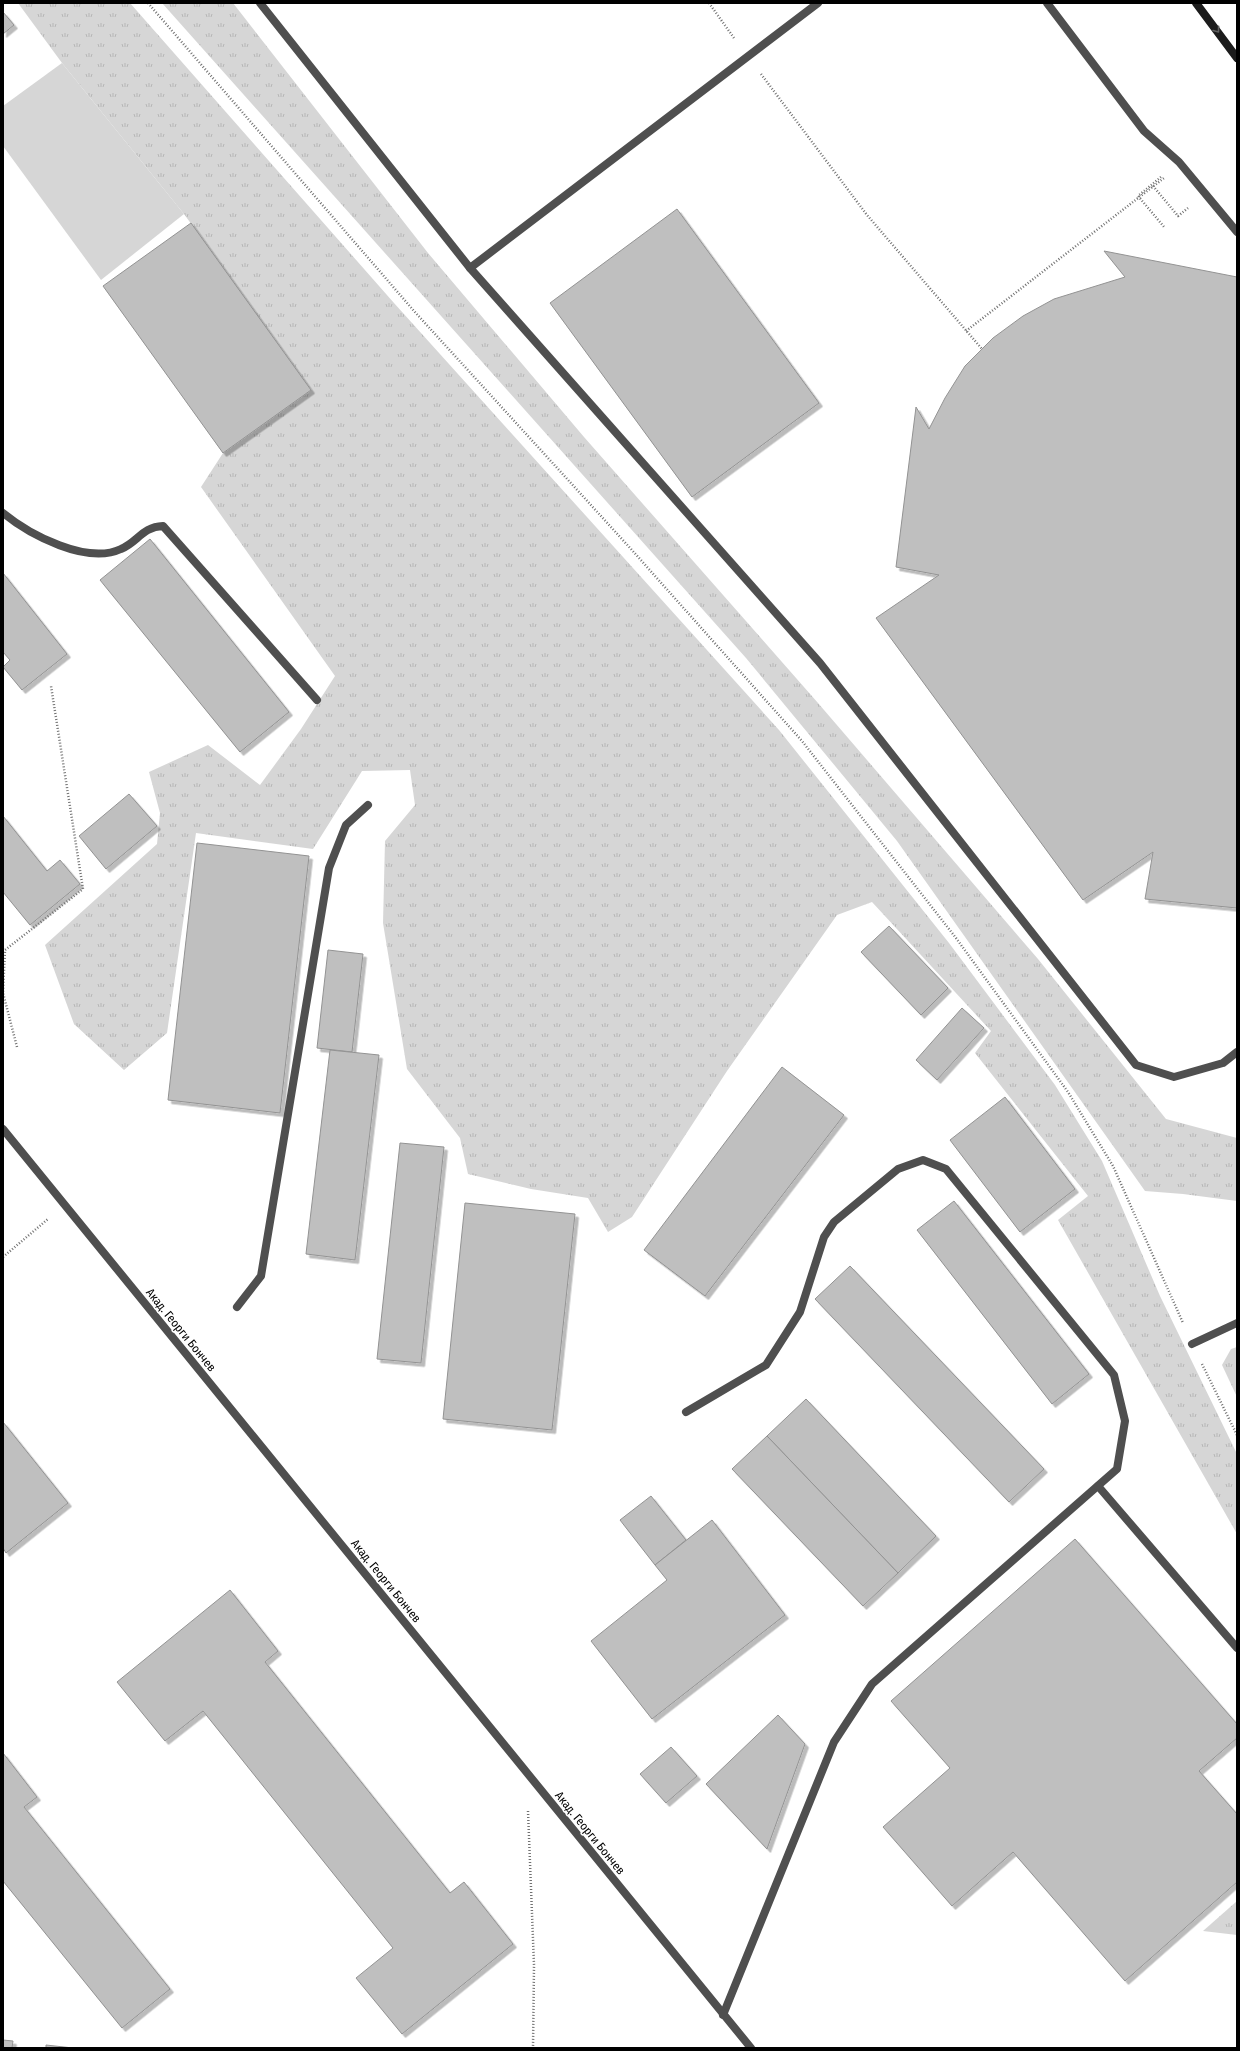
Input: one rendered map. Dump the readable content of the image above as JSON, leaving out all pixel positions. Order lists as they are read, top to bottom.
{
  "streets": {
    "street": ["Акад. Георги Бончев"]
  }
}
